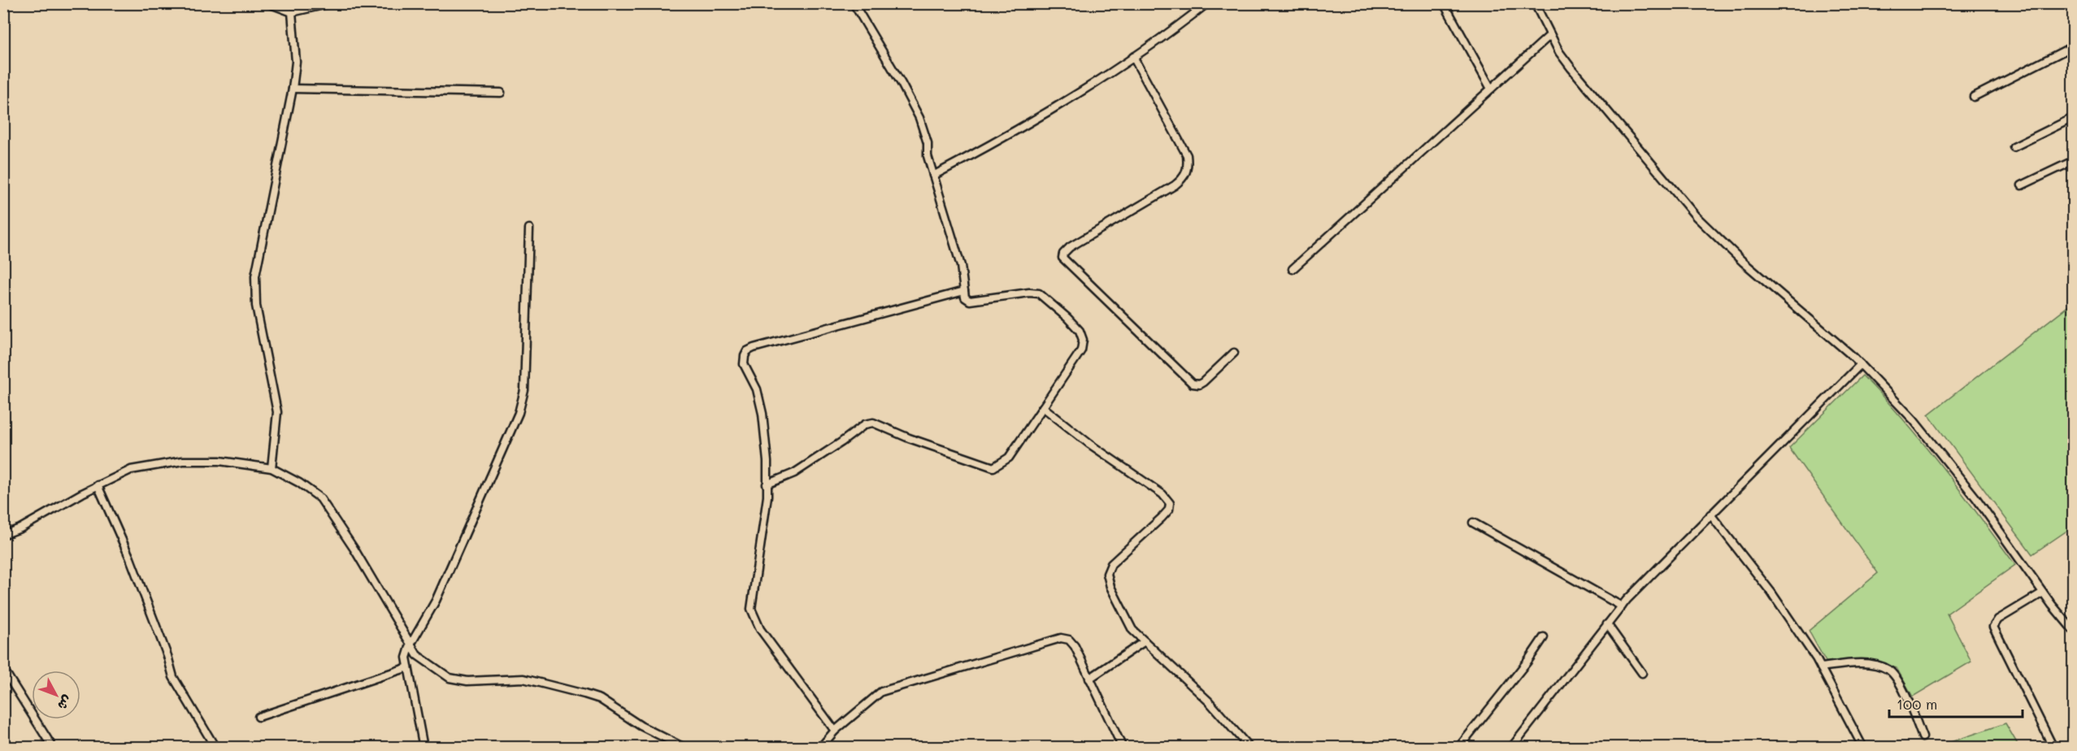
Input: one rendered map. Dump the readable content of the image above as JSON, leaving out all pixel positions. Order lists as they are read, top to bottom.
{
  "scale_bar": "100 m",
  "north": "bottom right"
}
